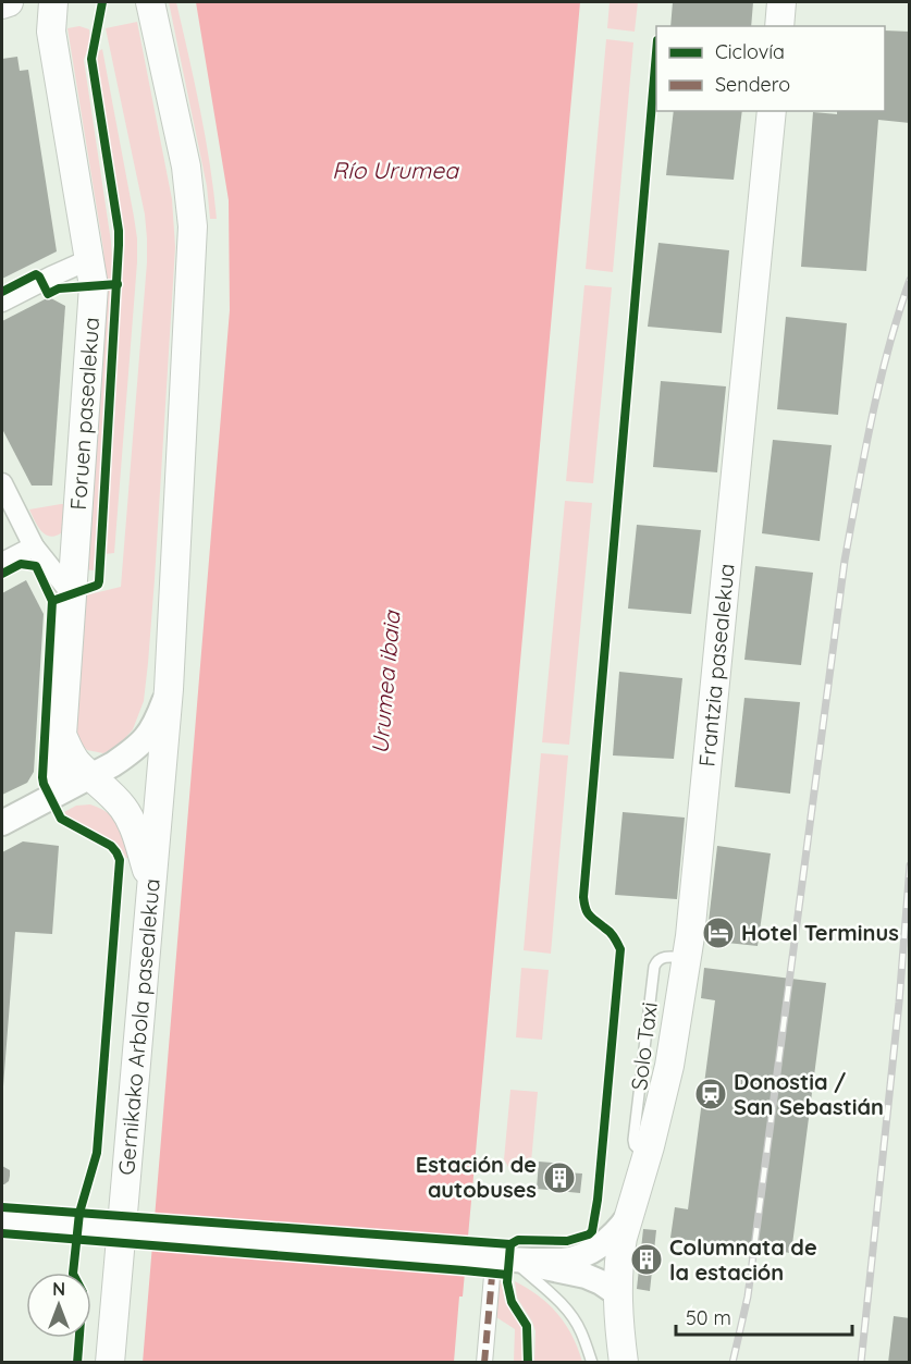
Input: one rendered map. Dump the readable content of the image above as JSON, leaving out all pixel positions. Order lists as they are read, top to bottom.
{
  "streets": {
    "main road": ["Foruen pasealekua", "Frantzia pasealekua", "Gernikako Arbola pasealekua"]
  },
  "water": ["Río Urumea", "Urumea ibaia"],
  "places": {
    "hotel": ["Hotel Terminus"],
    "station": ["Donostia / San Sebastián"],
    "building": ["Estación de autobuses", "Columnata de la estación"]
  },
  "legend": ["Ciclovía", "Sendero"],
  "scale_bar": "50 m",
  "north": "top"
}
